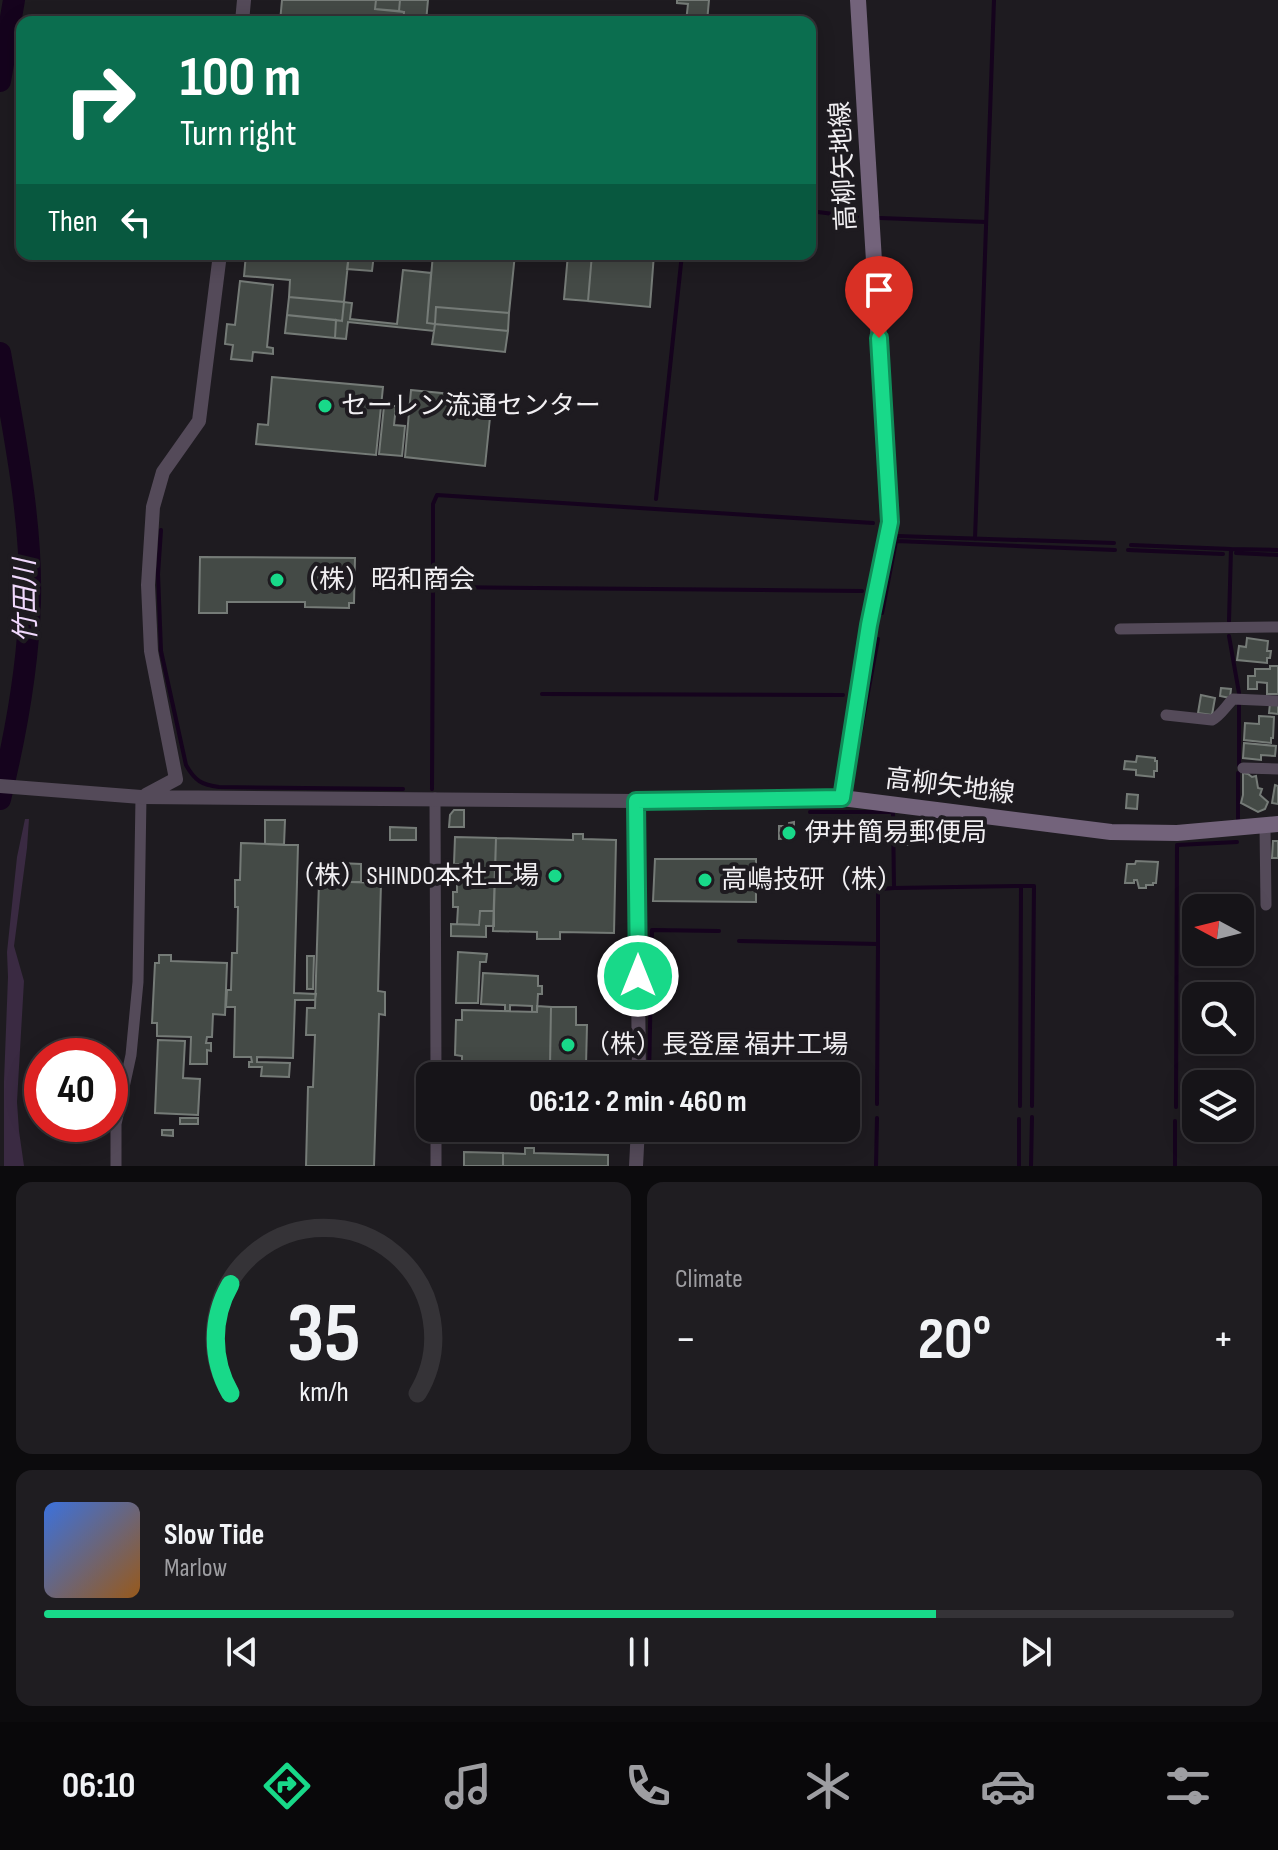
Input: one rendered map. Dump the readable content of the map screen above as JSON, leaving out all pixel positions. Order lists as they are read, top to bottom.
{
  "streets": {
    "main road": ["高柳矢地線"]
  },
  "water": ["竹田川"],
  "places": [
    "セーレン流通センター",
    "（株）昭和商会",
    "伊井簡易郵便局",
    "（株）SHINDO本社工場",
    "高嶋技研（株）",
    "（株）長登屋 福井工場"
  ],
  "north": "left",
  "page": {
    "turn": ["100 m", "Turn right"],
    "then": "Then",
    "limit": "40",
    "trip": "06:12 · 2 min · 460 m",
    "tile": "Climate",
    "heat": ["−", "20°", "+"],
    "song": ["Slow Tide", "Marlow"],
    "tabs": "06:10",
    "gauge": ["35", "km/h"]
  }
}
